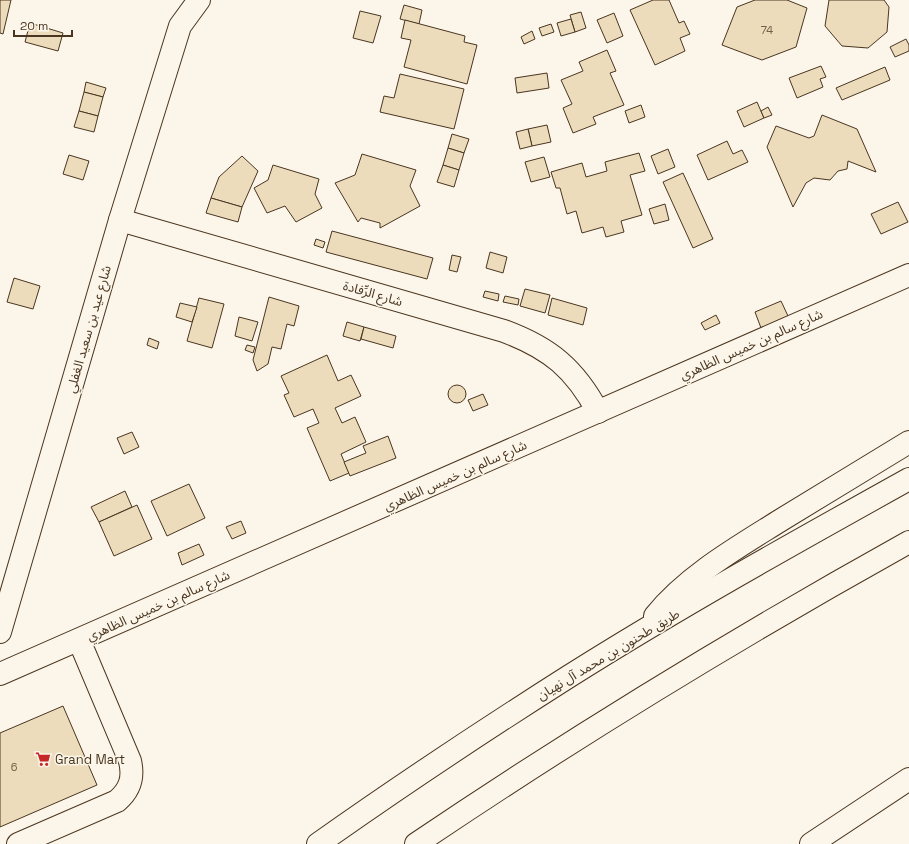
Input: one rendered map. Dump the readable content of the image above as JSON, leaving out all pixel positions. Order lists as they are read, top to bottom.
{
  "streets": {
    "main road": [
      "شارع الرِّفادة",
      "شارع عيد بن سعيد الغفلي",
      "شارع سالم بن خميس الظاهري",
      "طريق طحنون بن محمد آل نهيان"
    ]
  },
  "crossings": [
    ["شارع الرِّفادة", "شارع عيد بن سعيد الغفلي"],
    ["شارع الرِّفادة", "شارع سالم بن خميس الظاهري"]
  ],
  "places": {
    "supermarket": ["Grand Mart"]
  },
  "house_numbers": ["74", "6"],
  "scale_bar": "20 m"
}
